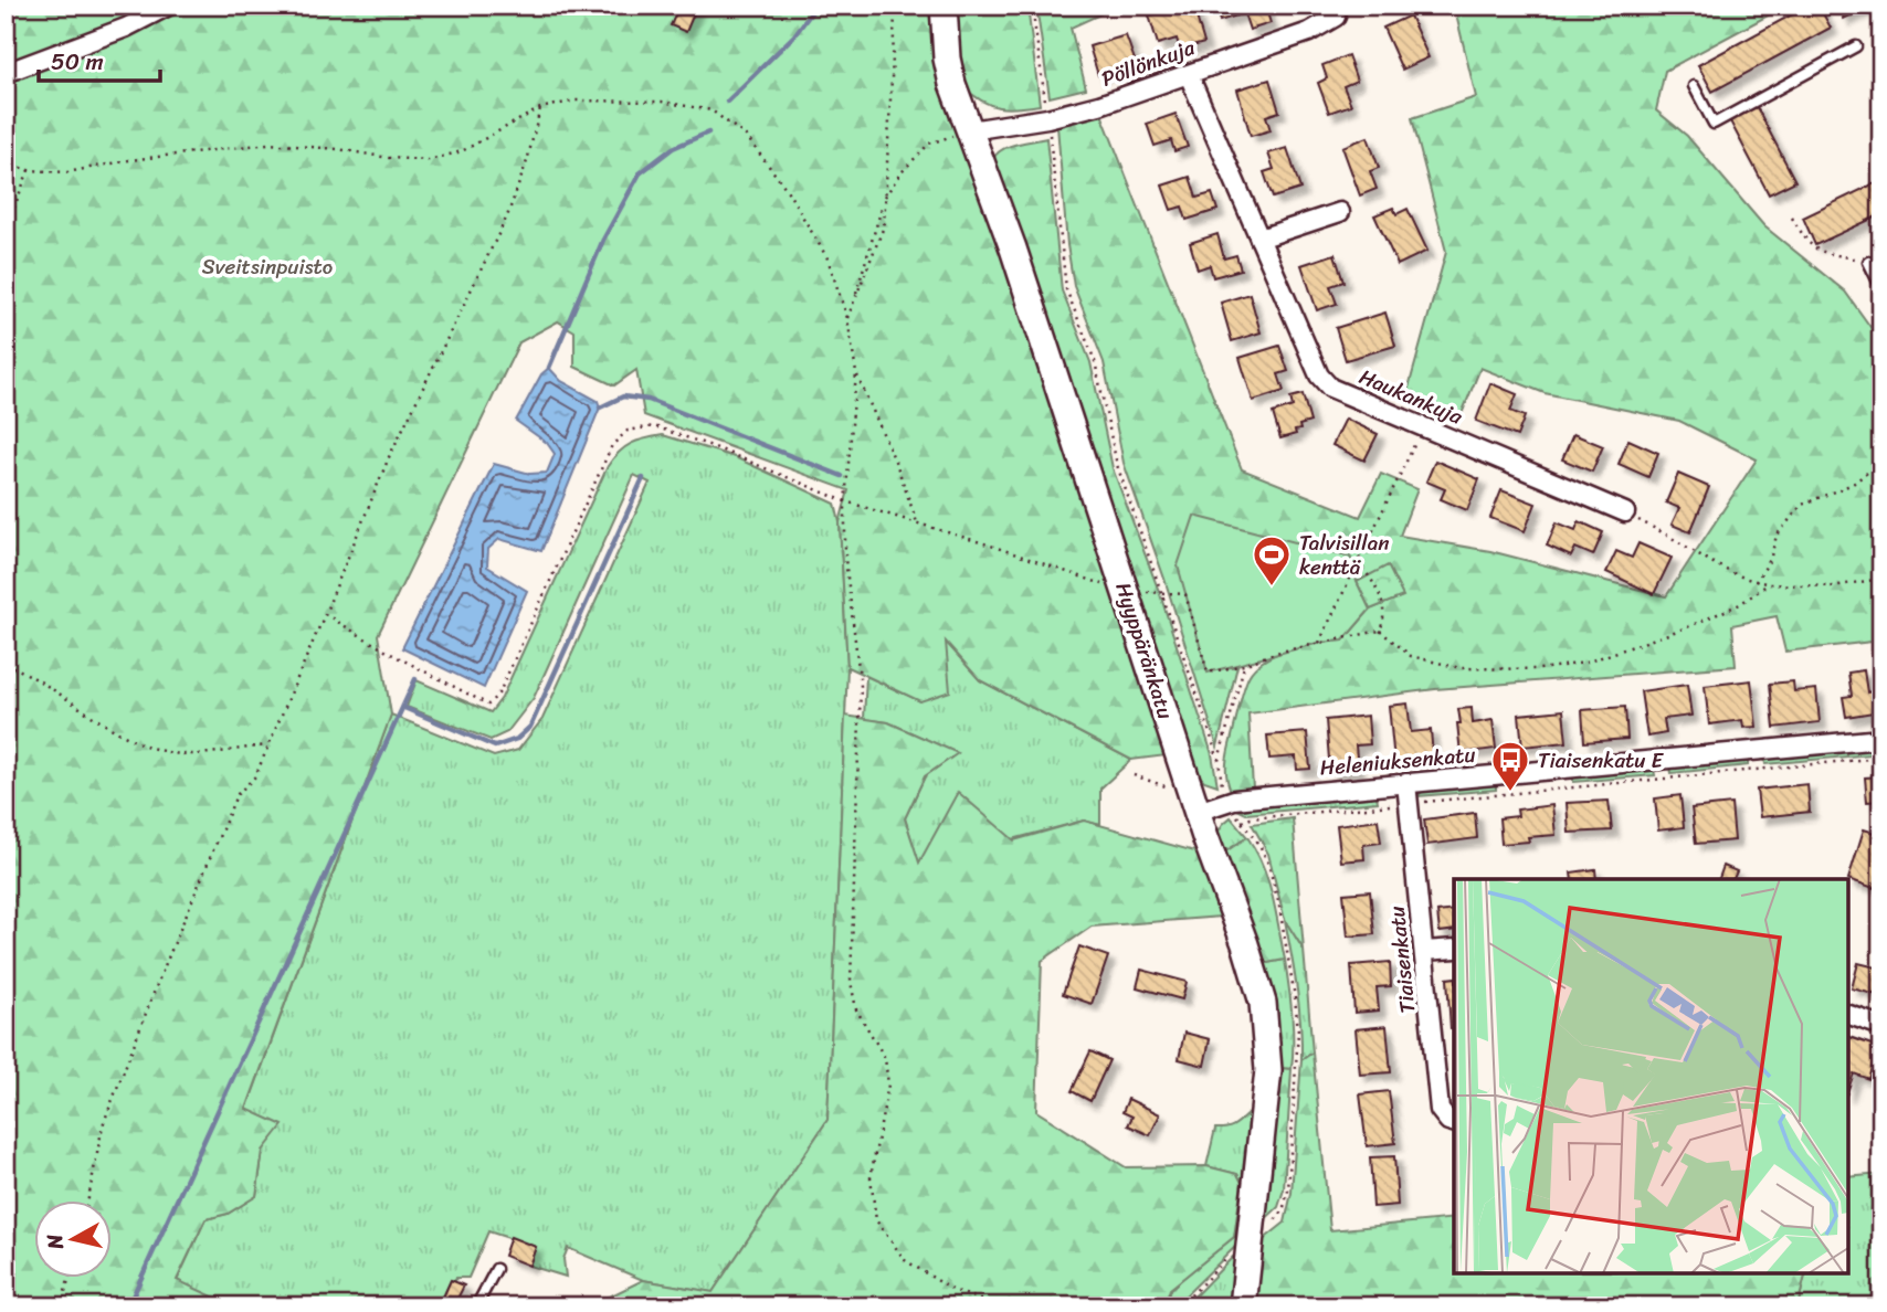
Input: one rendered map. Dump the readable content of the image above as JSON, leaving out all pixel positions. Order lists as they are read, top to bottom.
{
  "streets": {
    "street": [
      "Pöllönkuja",
      "Haukankuja",
      "Hyyppäränkatu",
      "Heleniuksenkatu",
      "Tiaisenkatu"
    ]
  },
  "crossings": [
    ["Pöllönkuja", "Haukankuja"],
    ["Pöllönkuja", "Hyyppäränkatu"],
    ["Hyyppäränkatu", "Heleniuksenkatu"],
    ["Heleniuksenkatu", "Tiaisenkatu"]
  ],
  "parks": ["Sveitsinpuisto"],
  "places": {
    "sports": ["Talvisillan kenttä"],
    "bus stop": ["Tiaisenkatu E"]
  },
  "scale_bar": "50 m",
  "north": "left"
}
